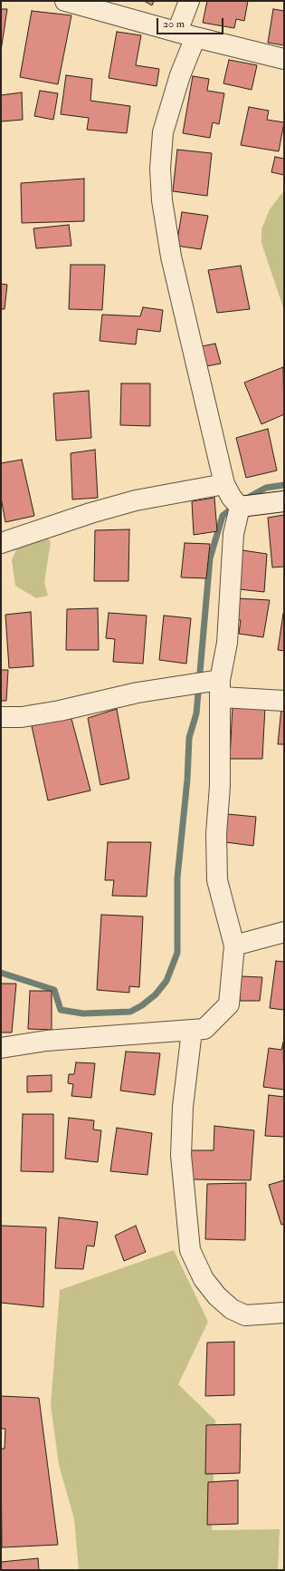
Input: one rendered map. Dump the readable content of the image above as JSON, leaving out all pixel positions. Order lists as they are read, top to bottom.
{
  "scale_bar": "20 m"
}
